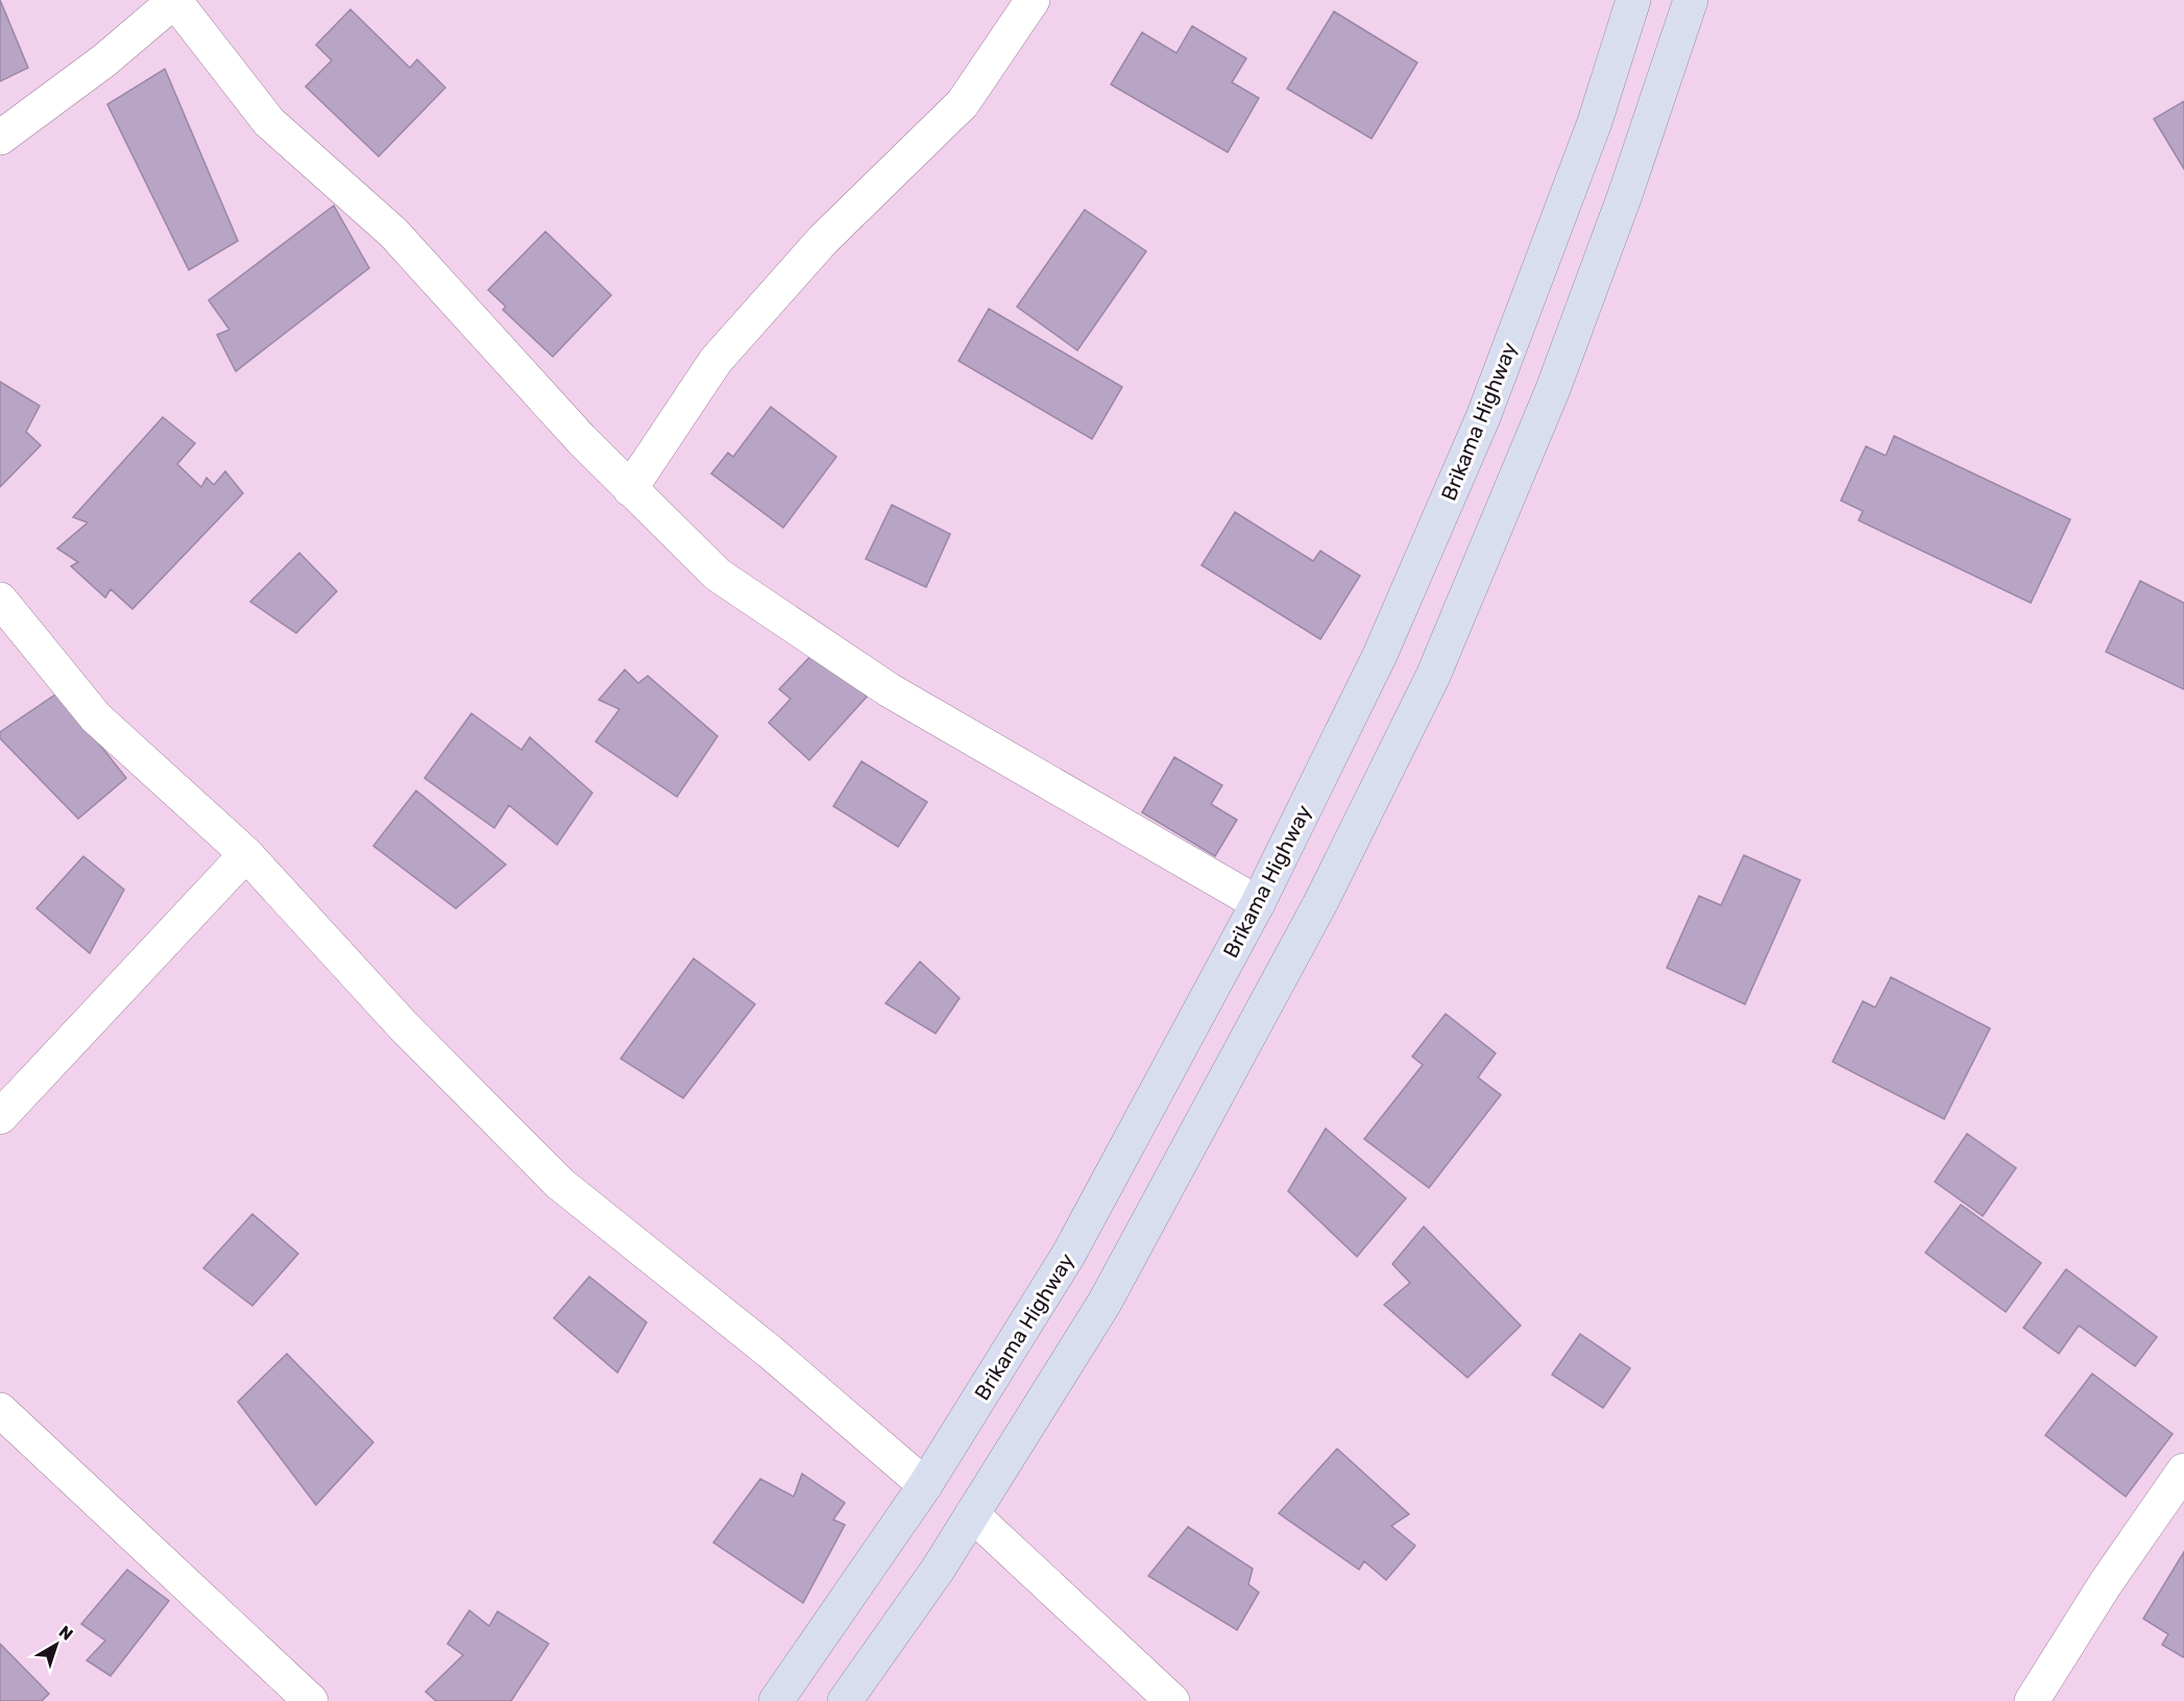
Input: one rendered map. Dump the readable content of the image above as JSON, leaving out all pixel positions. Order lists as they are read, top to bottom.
{
  "streets": {
    "highway": ["Brikama Highway"]
  },
  "north": "top right"
}
